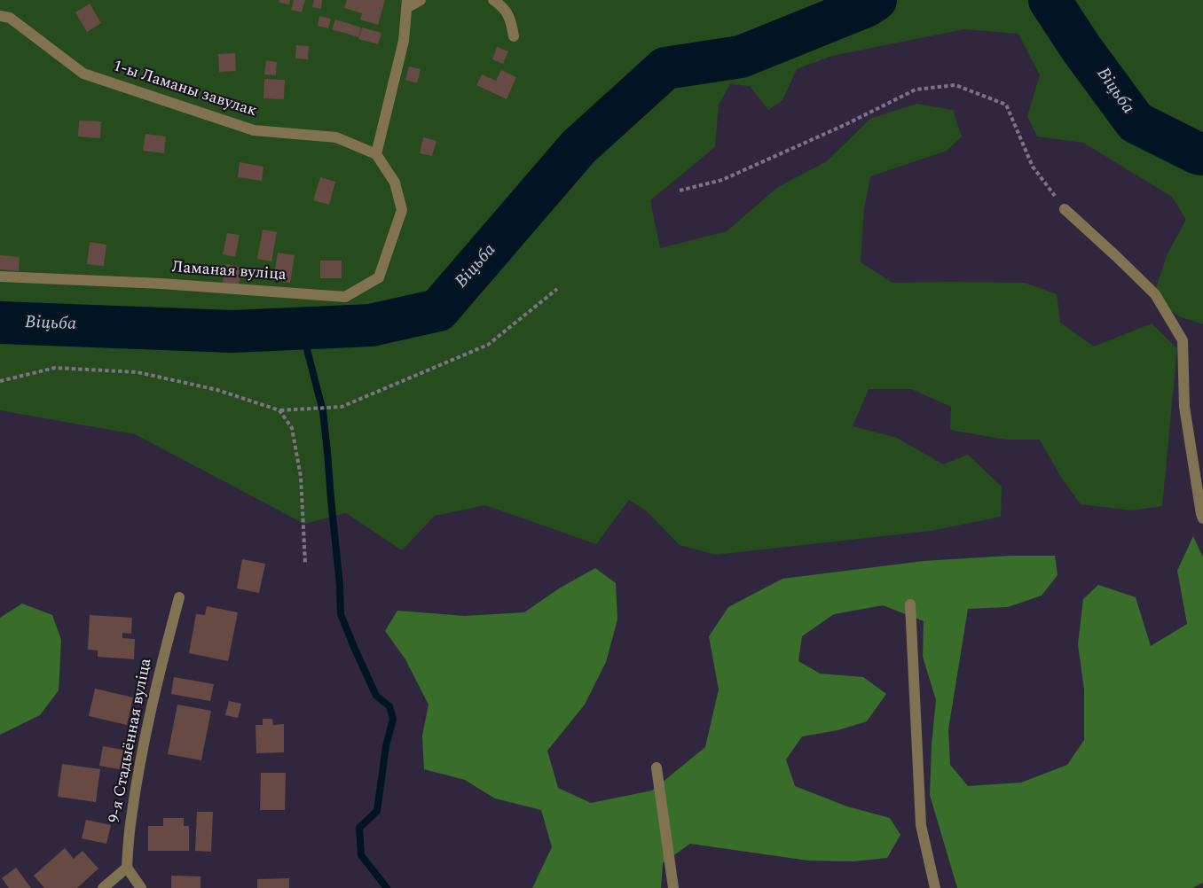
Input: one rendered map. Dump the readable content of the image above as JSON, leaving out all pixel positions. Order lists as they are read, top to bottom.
{
  "streets": {
    "street": ["1-ы Ламаны завулак", "Ламаная вуліца", "9-я Стадыённая вуліца"]
  },
  "crossings": [
    ["1-ы Ламаны завулак", "Ламаная вуліца"]
  ],
  "water": ["Віцьба"]
}
